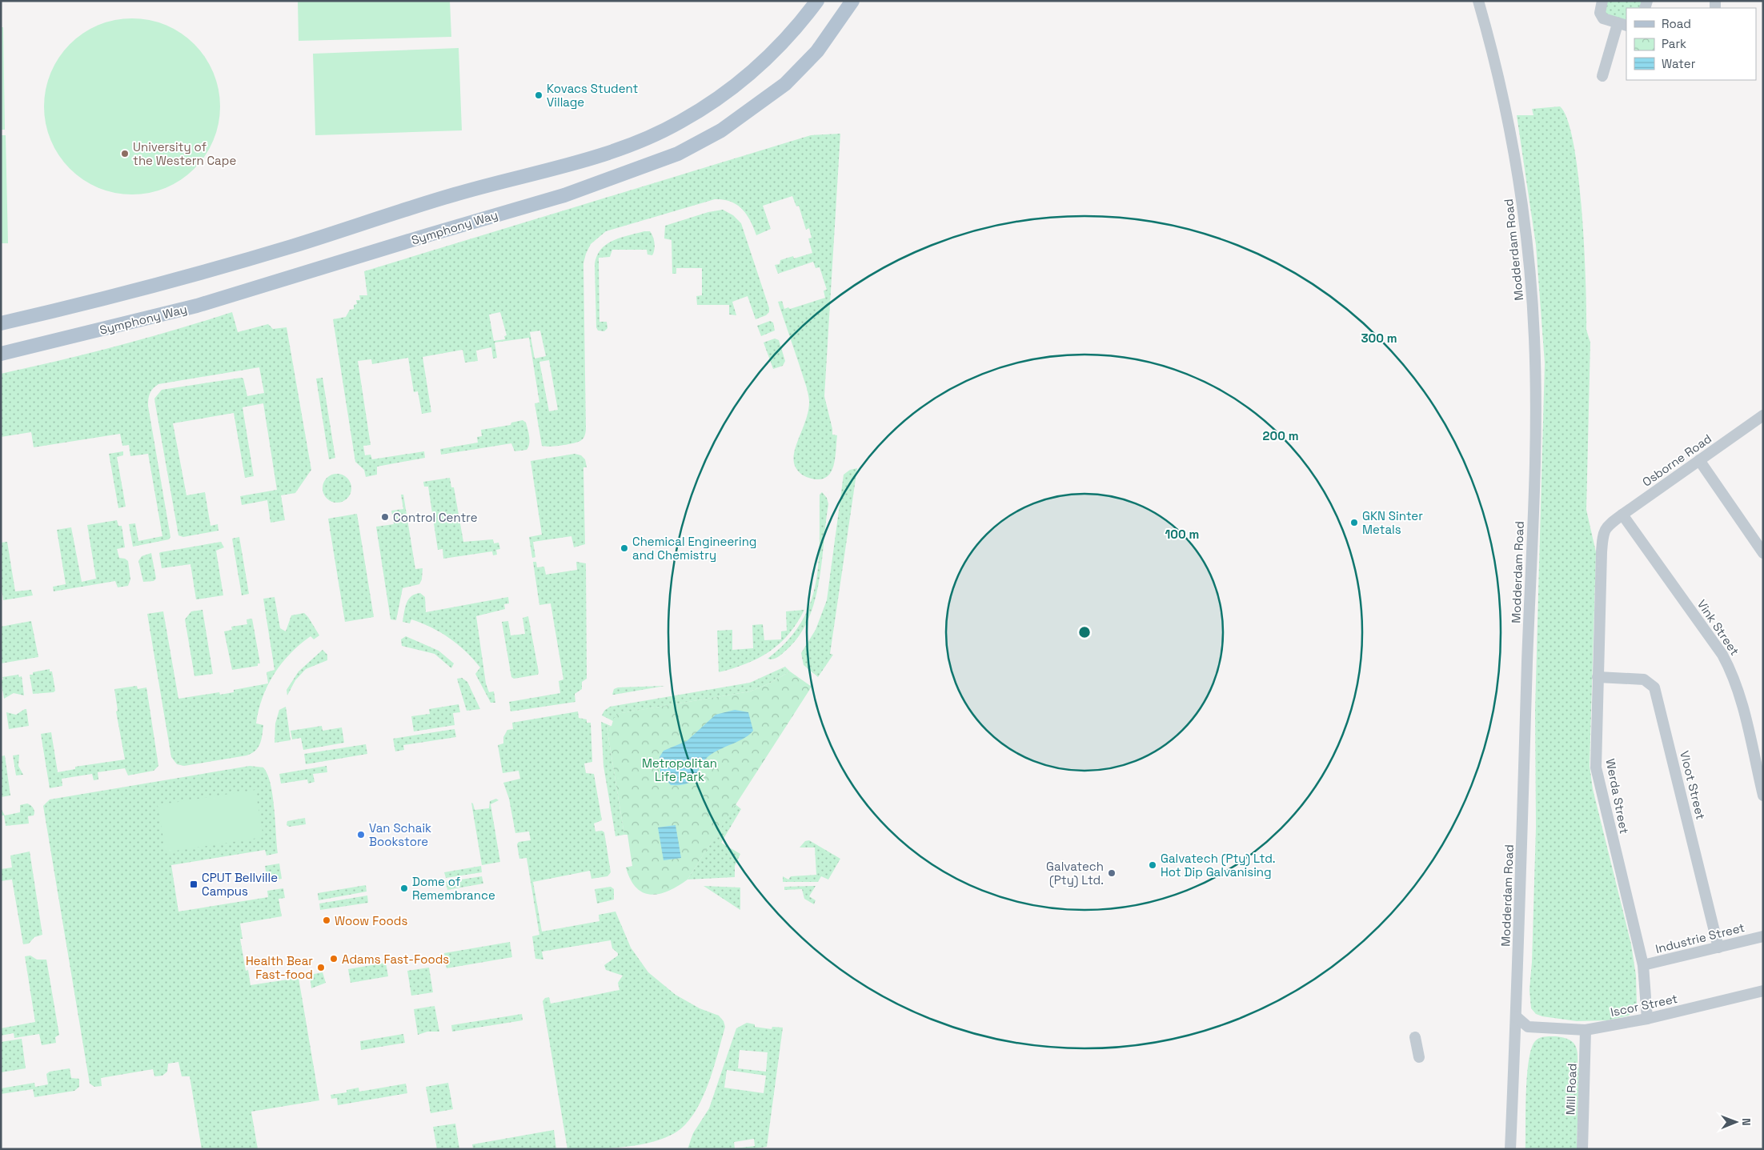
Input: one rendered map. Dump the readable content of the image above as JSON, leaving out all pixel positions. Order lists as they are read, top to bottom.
{
  "streets": {
    "main road": ["Symphony Way"],
    "street": [
      "Modderdam Road",
      "Osborne Road",
      "Vink Street",
      "Vloot Street",
      "Werda Street",
      "Industrie Street",
      "Iscor Street",
      "Mill Road"
    ]
  },
  "crossings": [
    ["Osborne Road", "Vink Street"],
    ["Osborne Road", "Werda Street"],
    ["Vloot Street", "Werda Street"],
    ["Vloot Street", "Industrie Street"],
    ["Werda Street", "Industrie Street"],
    ["Werda Street", "Iscor Street"],
    ["Iscor Street", "Mill Road"]
  ],
  "parks": ["Metropolitan Life Park"],
  "places": {
    "other": [
      "Kovacs Student Village",
      "University of the Western Cape",
      "Control Centre",
      "GKN Sinter Metals",
      "Chemical Engineering and Chemistry",
      "Van Schaik Bookstore",
      "Galvatech (Pty) Ltd. Hot Dip Galvanising",
      "Galvatech (Pty) Ltd.",
      "Dome of Remembrance",
      "Woow Foods",
      "Adams Fast-Foods",
      "Health Bear Fast-food"
    ],
    "transit": ["CPUT Bellville Campus"]
  },
  "legend": ["Road", "Park", "Water"],
  "north": "right",
  "rings": ["300 m", "200 m", "100 m"]
}
